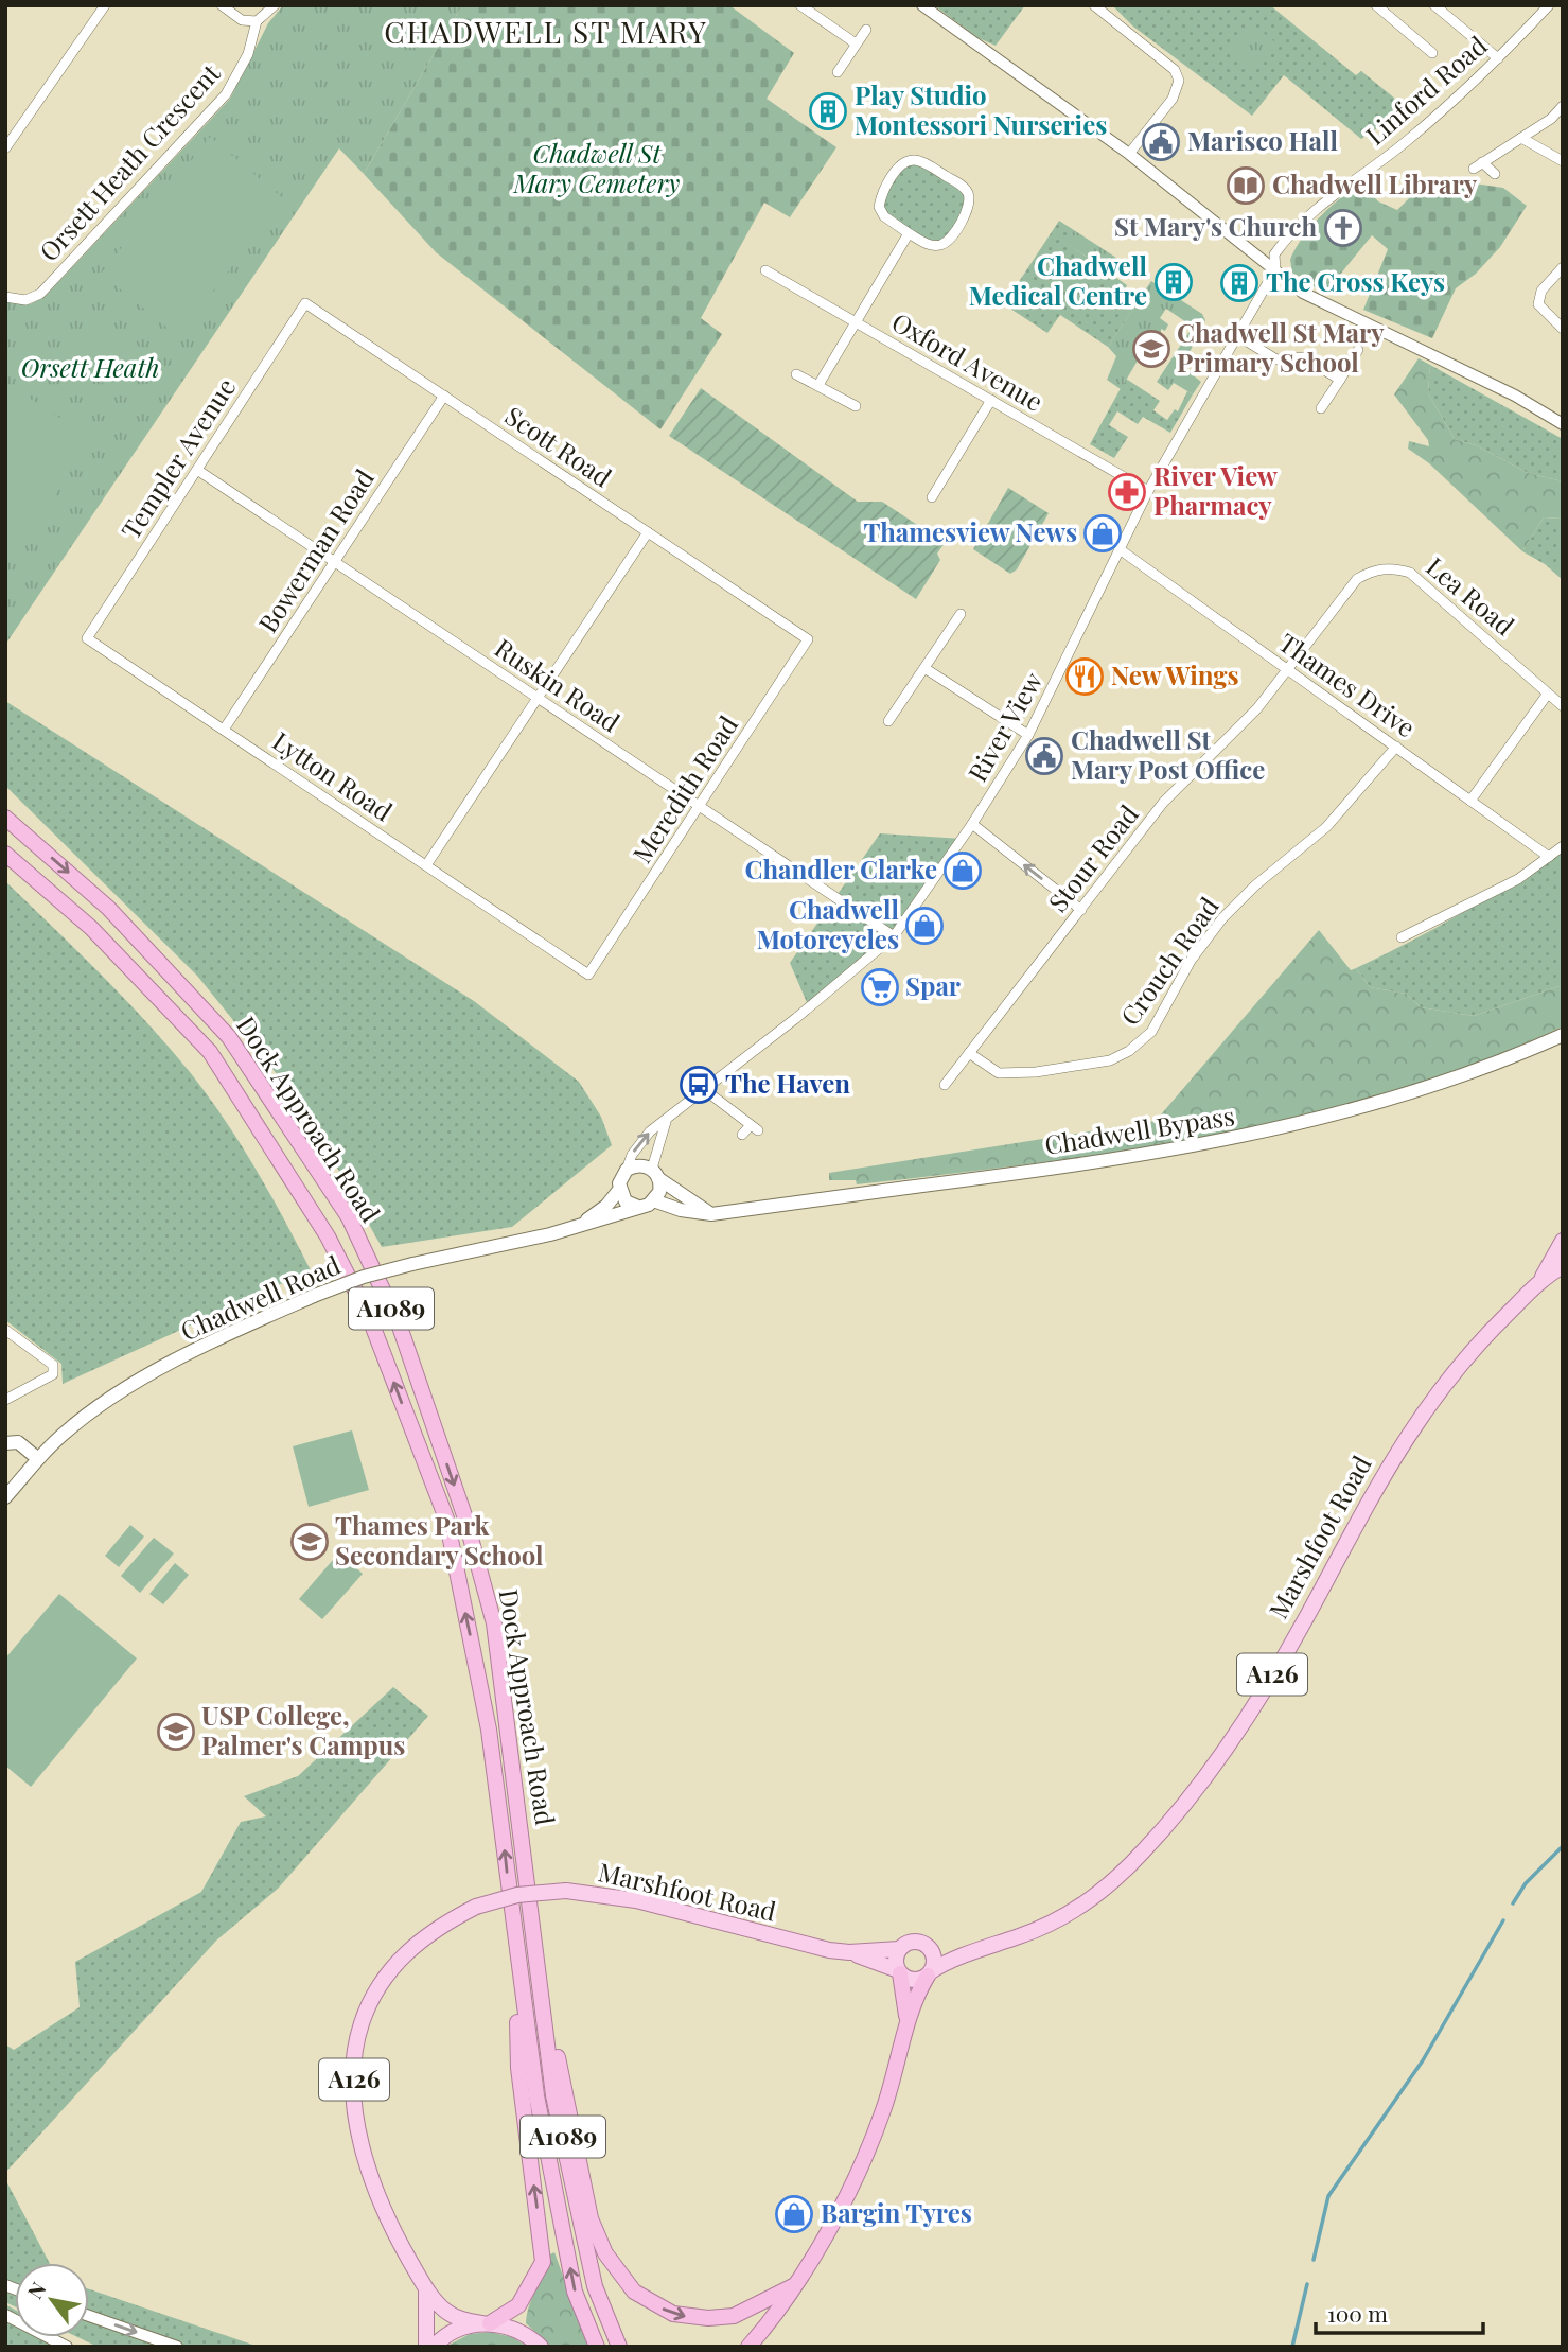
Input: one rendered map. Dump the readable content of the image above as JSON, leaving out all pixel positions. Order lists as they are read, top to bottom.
{
  "streets": {
    "highway": ["Dock Approach Road", "A1089"],
    "main road": [
      "Chadwell Bypass",
      "Chadwell Road",
      "Marshfoot Road",
      "A126"
    ],
    "street": [
      "Linford Road",
      "Orsett Heath Crescent",
      "Oxford Avenue",
      "Scott Road",
      "Templer Avenue",
      "Bowerman Road",
      "Lea Road",
      "Ruskin Road",
      "Thames Drive",
      "River View",
      "Lytton Road",
      "Meredith Road",
      "Stour Road",
      "Crouch Road"
    ]
  },
  "crossings": [
    ["Linford Road", "River View"],
    ["Oxford Avenue", "River View"],
    ["Scott Road", "Templer Avenue"],
    ["Scott Road", "Bowerman Road"],
    ["Scott Road", "Meredith Road"],
    ["Templer Avenue", "Ruskin Road"],
    ["Templer Avenue", "Lytton Road"],
    ["Bowerman Road", "Ruskin Road"],
    ["Bowerman Road", "Lytton Road"],
    ["Lea Road", "Thames Drive"],
    ["Lea Road", "Stour Road"],
    ["Ruskin Road", "River View"],
    ["Ruskin Road", "Meredith Road"],
    ["Thames Drive", "River View"],
    ["Thames Drive", "Stour Road"],
    ["Thames Drive", "Crouch Road"],
    ["River View", "Chadwell Bypass"],
    ["River View", "Chadwell Road"],
    ["Lytton Road", "Meredith Road"],
    ["Stour Road", "Crouch Road"],
    ["Chadwell Bypass", "Chadwell Road"]
  ],
  "districts": ["CHADWELL ST MARY"],
  "parks": ["Chadwell St Mary Cemetery", "Orsett Heath"],
  "places": {
    "building": ["Play Studio Montessori Nurseries", "Chadwell Medical Centre", "The Cross Keys"],
    "public building": ["Marisco Hall", "Chadwell St Mary Post Office"],
    "library": ["Chadwell Library"],
    "church": ["St Mary's Church"],
    "school or university": ["Chadwell St Mary Primary School", "Thames Park Secondary School", "USP College, Palmer's Campus"],
    "pharmacy": ["River View Pharmacy"],
    "shop": [
      "Thamesview News",
      "Chandler Clarke",
      "Chadwell Motorcycles",
      "Bargin Tyres"
    ],
    "restaurant": ["New Wings"],
    "supermarket": ["Spar"],
    "bus stop": ["The Haven"]
  },
  "scale_bar": "100 m",
  "north": "top left"
}
